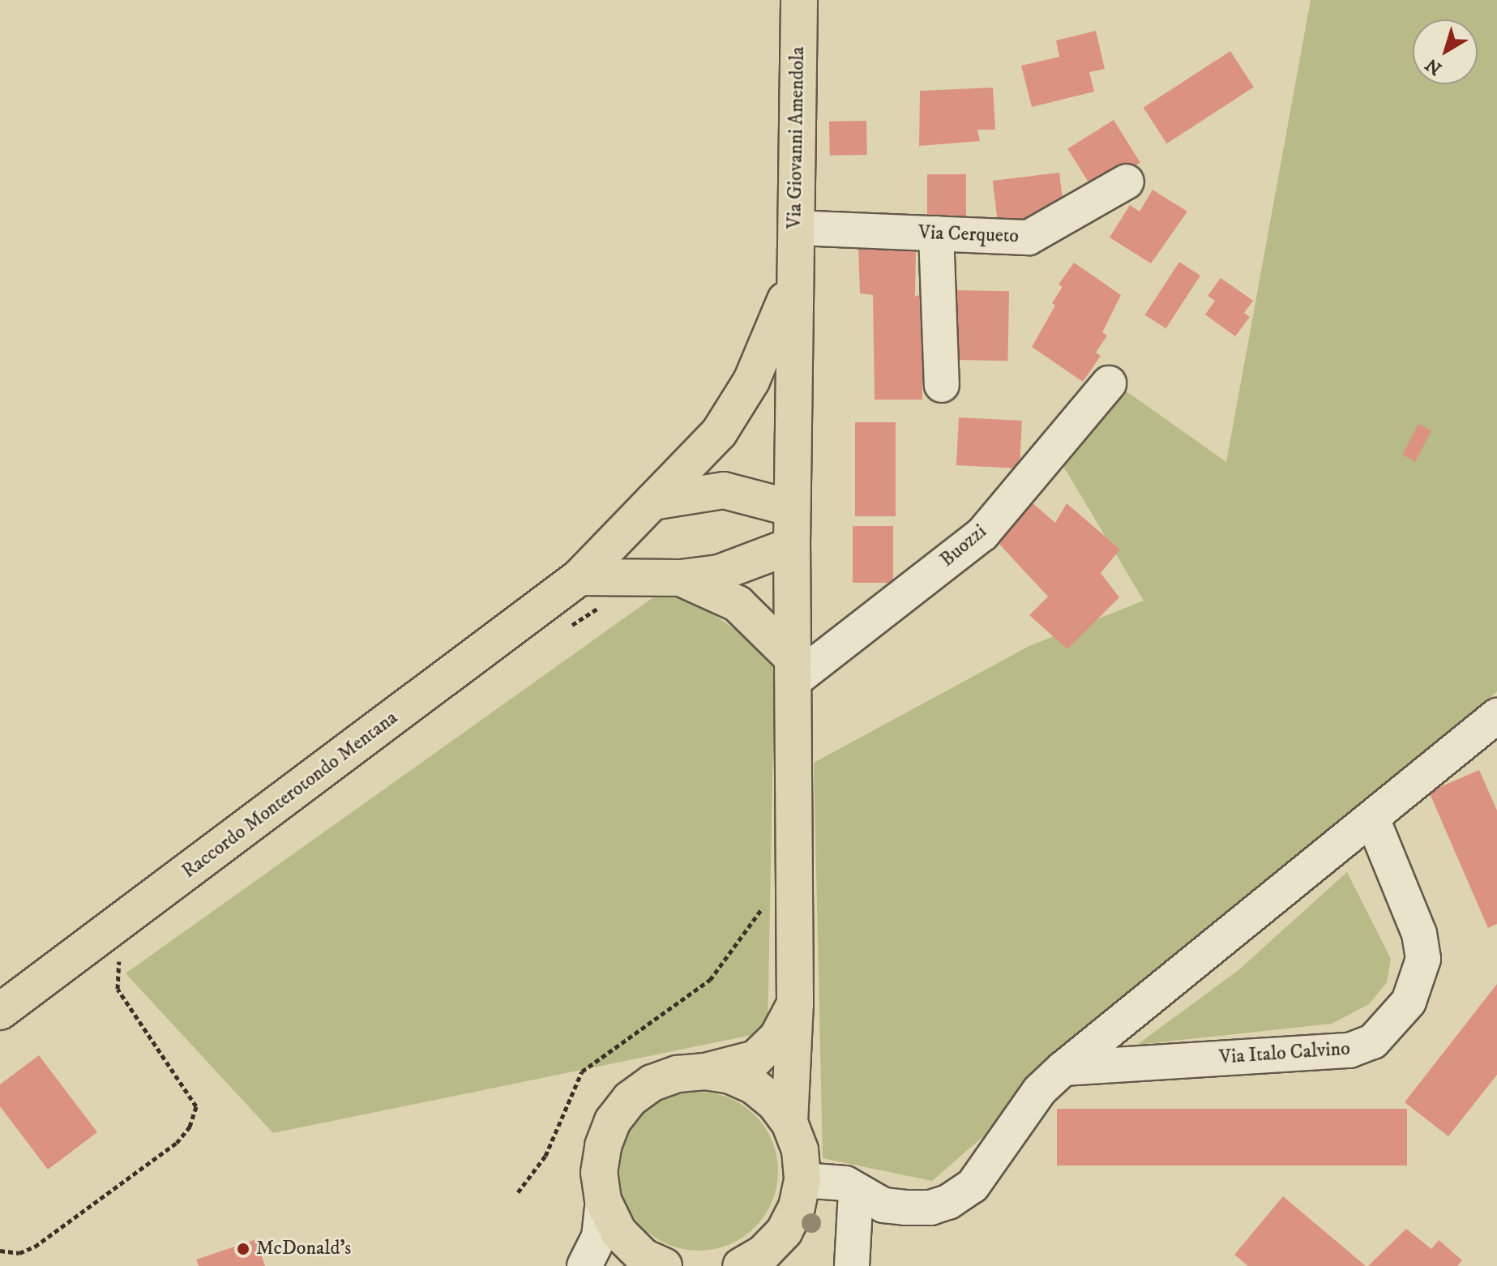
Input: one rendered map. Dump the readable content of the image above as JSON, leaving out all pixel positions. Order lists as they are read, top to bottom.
{
  "streets": {
    "main road": ["Via Giovanni Amendola", "Raccordo Monterotondo Mentana"],
    "street": ["Via Cerqueto", "Buozzi", "Via Italo Calvino"]
  },
  "crossings": [
    ["Via Giovanni Amendola", "Via Cerqueto"],
    ["Via Giovanni Amendola", "Buozzi"],
    ["Via Giovanni Amendola", "Raccordo Monterotondo Mentana"]
  ],
  "places": ["McDonald's"],
  "north": "bottom left"
}
